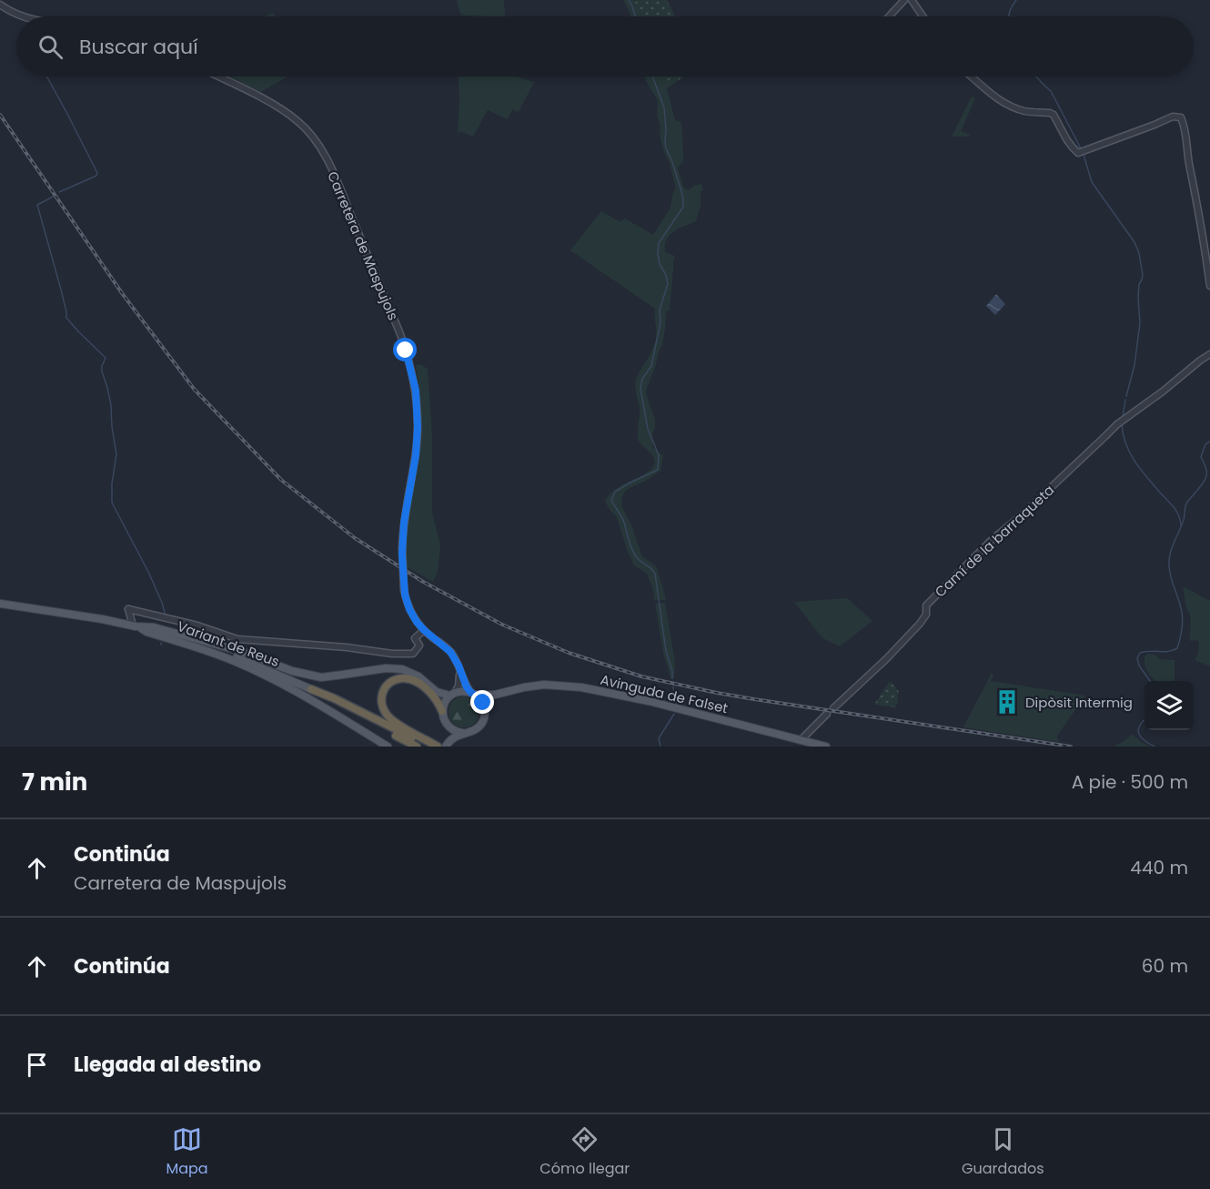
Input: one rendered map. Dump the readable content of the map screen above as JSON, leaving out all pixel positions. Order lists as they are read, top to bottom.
{
  "streets": {
    "main road": ["Variant de Reus", "Avinguda de Falset"],
    "street": ["Carretera de Maspujols", "Camí de la barraqueta"]
  },
  "crossings": [
    ["Carretera de Maspujols", "Avinguda de Falset"]
  ],
  "places": {
    "building": ["Dipòsit Intermig"]
  },
  "page": {
    "search": "Buscar aquí",
    "heading": ["7 min", "A pie · 500 m"],
    "list": [
      ["Continúa", "Carretera de Maspujols", "440 m"],
      ["Continúa", "60 m"],
      "Llegada al destino"
    ],
    "nav": ["Mapa", "Cómo llegar", "Guardados"]
  }
}
